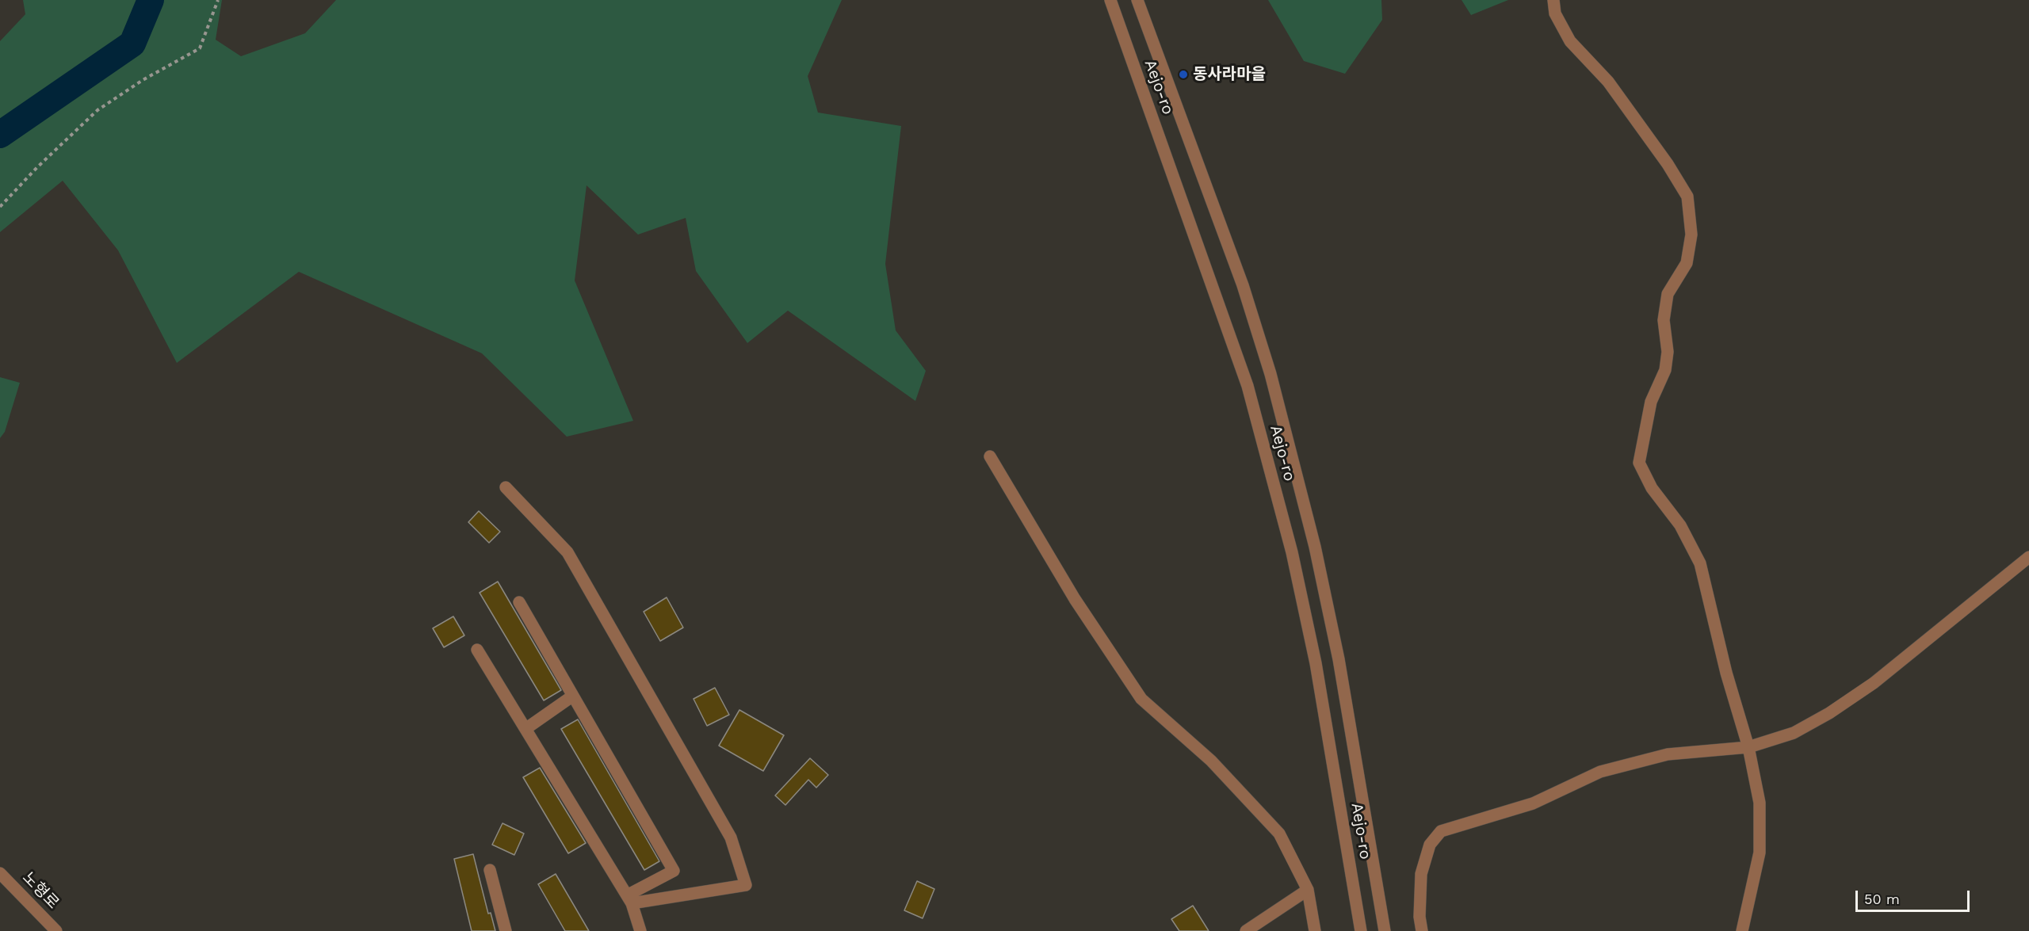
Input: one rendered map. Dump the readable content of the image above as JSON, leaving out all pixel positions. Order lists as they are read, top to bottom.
{
  "streets": {
    "street": ["Aejo-ro", "노형로"]
  },
  "places": ["동사라마을"],
  "scale_bar": "50 m"
}
